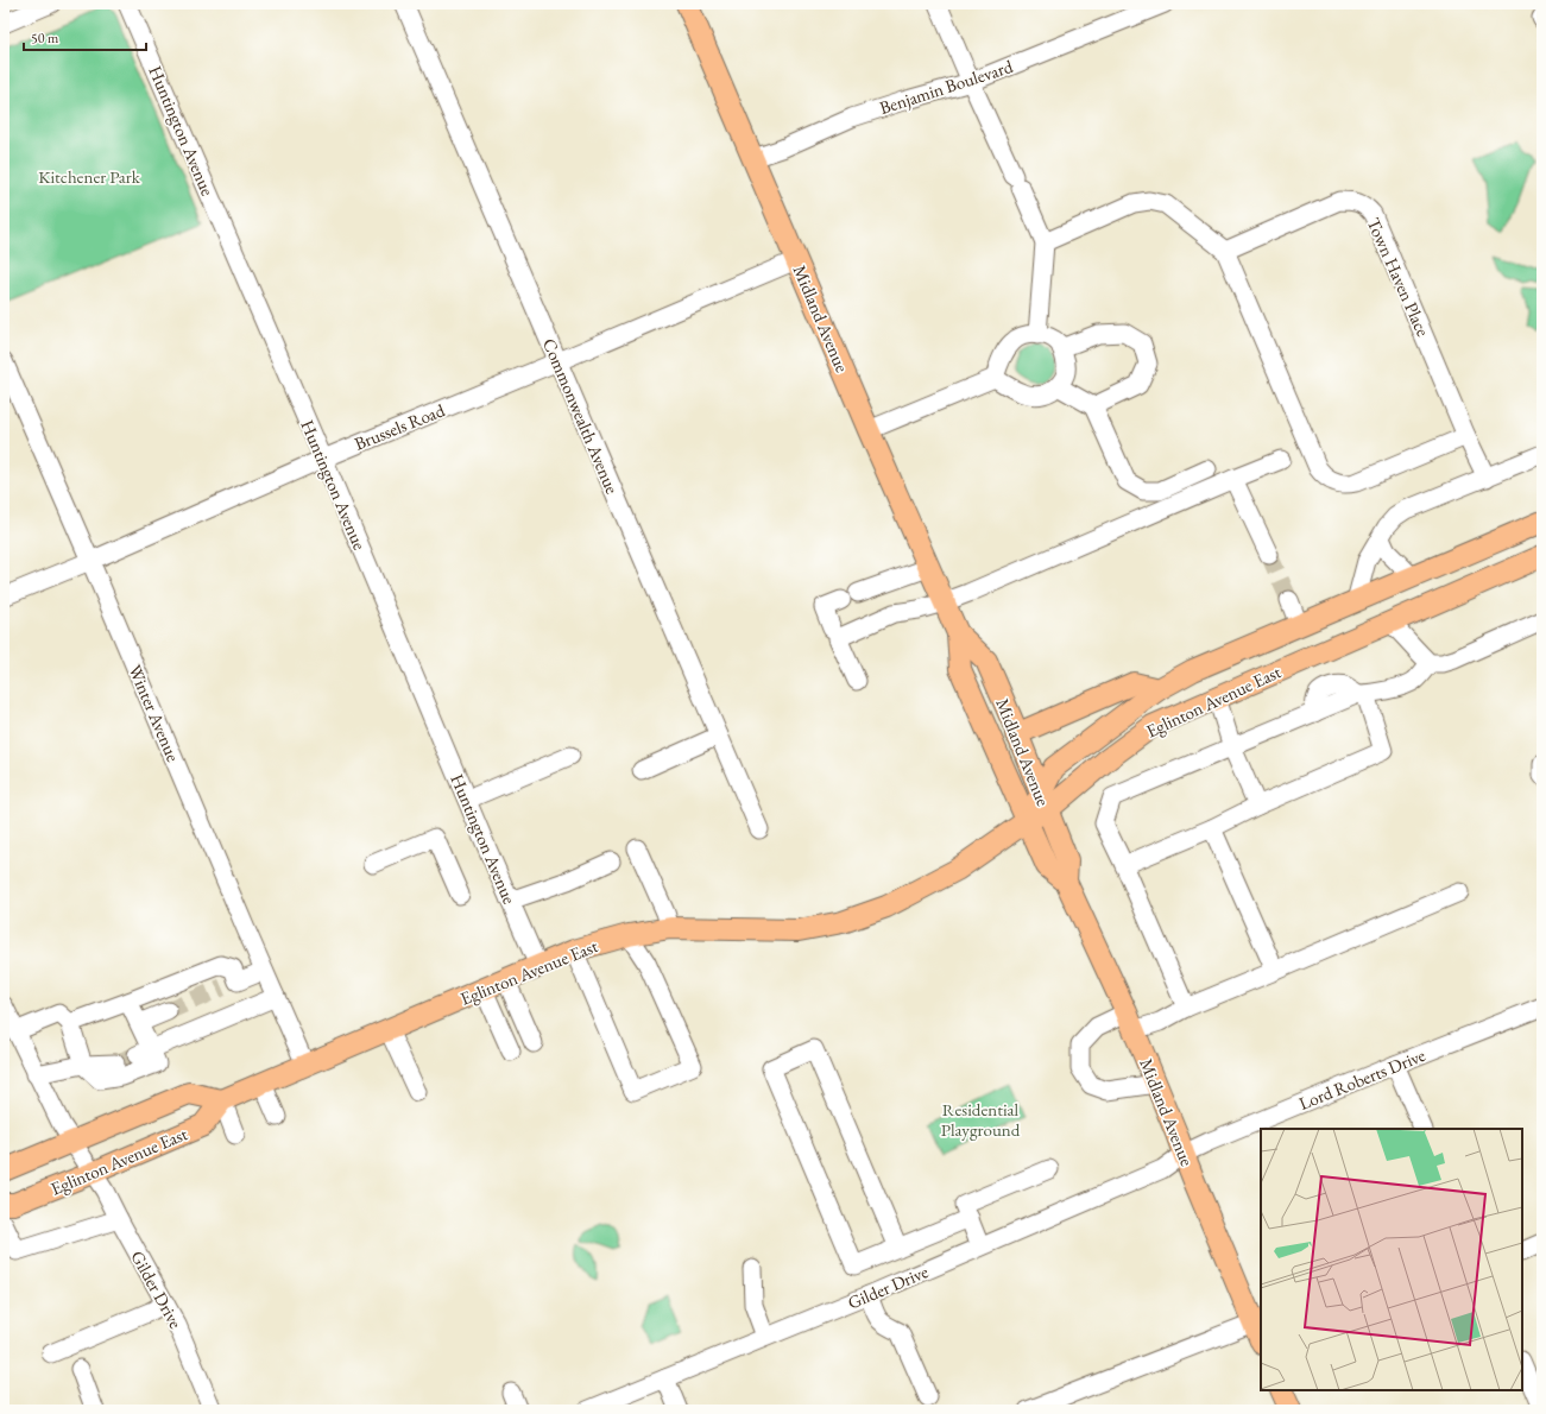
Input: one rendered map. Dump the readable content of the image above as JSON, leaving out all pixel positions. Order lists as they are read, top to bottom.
{
  "streets": {
    "main road": ["Midland Avenue", "Eglinton Avenue East"],
    "street": [
      "Benjamin Boulevard",
      "Huntington Avenue",
      "Town Haven Place",
      "Commonwealth Avenue",
      "Brussels Road",
      "Winter Avenue",
      "Lord Roberts Drive",
      "Gilder Drive"
    ]
  },
  "crossings": [
    ["Benjamin Boulevard", "Midland Avenue"],
    ["Huntington Avenue", "Brussels Road"],
    ["Huntington Avenue", "Eglinton Avenue East"],
    ["Midland Avenue", "Brussels Road"],
    ["Midland Avenue", "Eglinton Avenue East"],
    ["Midland Avenue", "Lord Roberts Drive"],
    ["Midland Avenue", "Gilder Drive"],
    ["Commonwealth Avenue", "Brussels Road"],
    ["Brussels Road", "Winter Avenue"],
    ["Eglinton Avenue East", "Winter Avenue"],
    ["Eglinton Avenue East", "Gilder Drive"],
    ["Lord Roberts Drive", "Gilder Drive"]
  ],
  "parks": ["Kitchener Park", "Residential Playground"],
  "scale_bar": "50 m"
}
